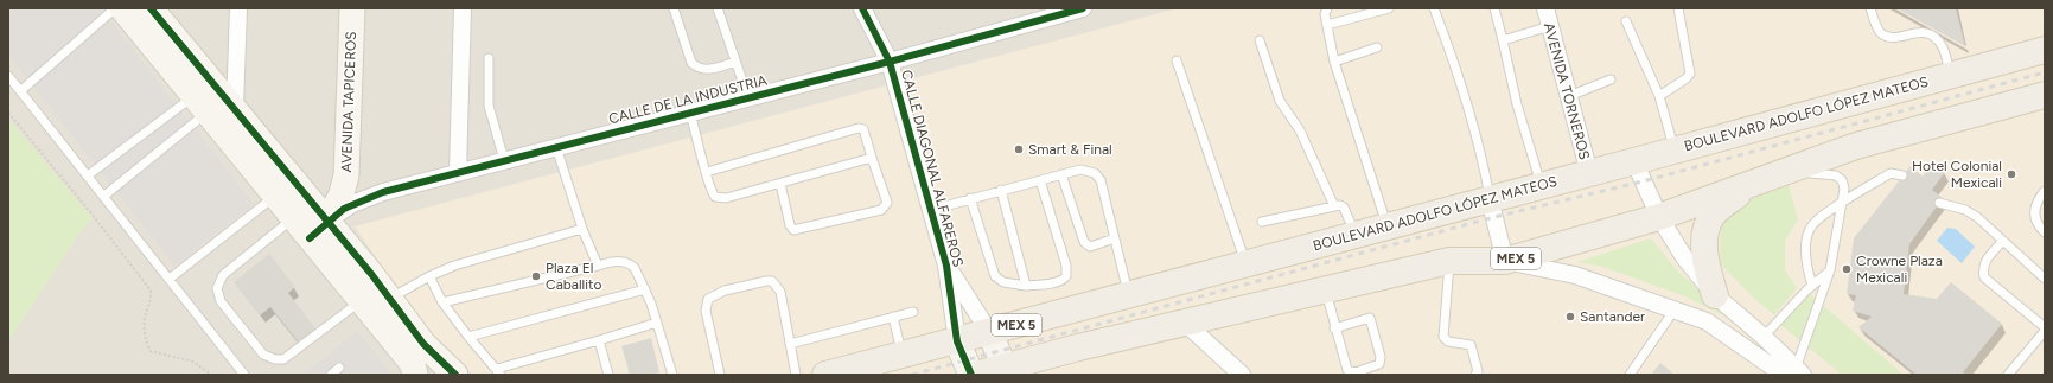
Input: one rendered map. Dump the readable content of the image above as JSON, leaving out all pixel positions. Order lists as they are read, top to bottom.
{
  "streets": {
    "main road": ["BOULEVARD ADOLFO LÓPEZ MATEOS", "MEX 5"],
    "street": [
      "AVENIDA TORNEROS",
      "CALLE DE LA INDUSTRIA",
      "AVENIDA TAPICEROS",
      "CALLE DIAGONAL ALFAREROS"
    ]
  },
  "crossings": [
    ["AVENIDA TORNEROS", "BOULEVARD ADOLFO LÓPEZ MATEOS"],
    ["CALLE DE LA INDUSTRIA", "AVENIDA TAPICEROS"],
    ["CALLE DE LA INDUSTRIA", "CALLE DIAGONAL ALFAREROS"],
    ["BOULEVARD ADOLFO LÓPEZ MATEOS", "CALLE DIAGONAL ALFAREROS"]
  ],
  "places": [
    "Smart & Final",
    "Hotel Colonial Mexicali",
    "Crowne Plaza Mexicali",
    "Plaza El Caballito",
    "Santander"
  ]
}
